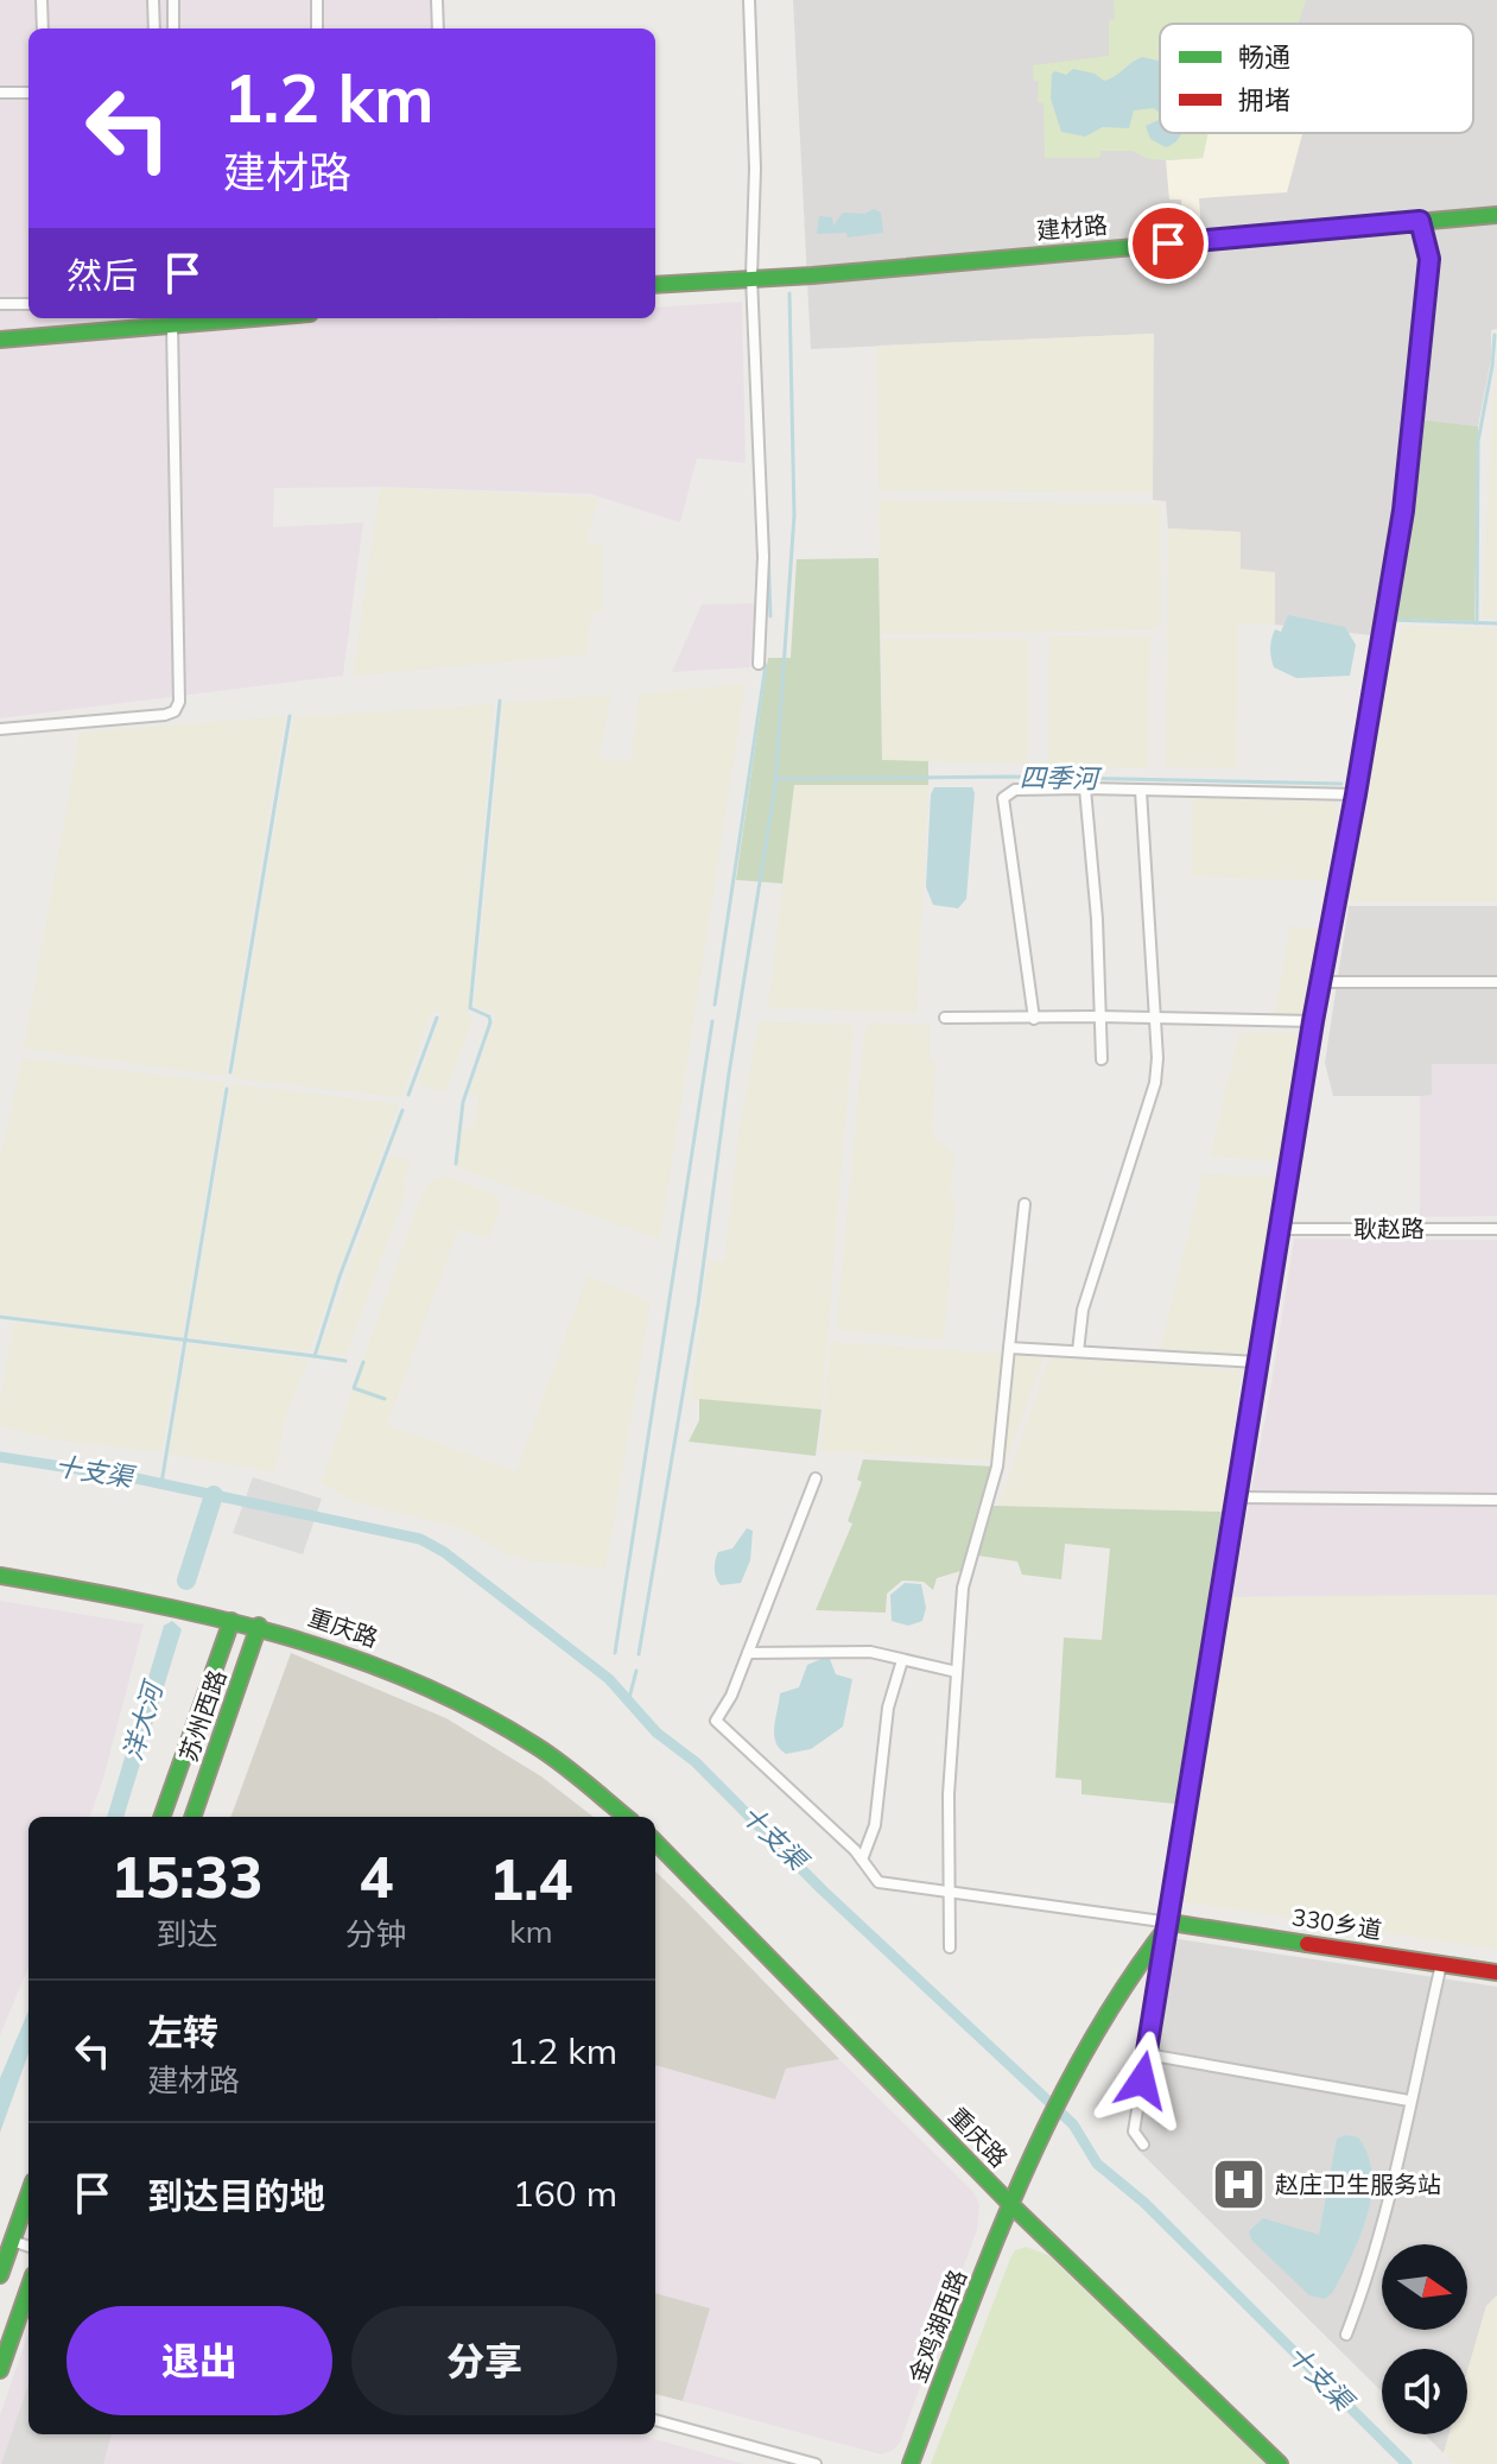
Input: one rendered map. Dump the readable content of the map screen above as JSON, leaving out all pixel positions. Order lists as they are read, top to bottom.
{
  "streets": {
    "street": [
      "建材路",
      "耿赵路",
      "重庆路",
      "苏州西路",
      "330乡道",
      "金鸡湖西路"
    ]
  },
  "crossings": [
    ["重庆路", "苏州西路"],
    ["重庆路", "金鸡湖西路"],
    ["330乡道", "金鸡湖西路"]
  ],
  "water": ["四季河", "十支渠", "洋大河"],
  "places": {
    "hospital": ["赵庄卫生服务站"]
  },
  "legend": ["畅通", "拥堵"],
  "north": "right",
  "page": {
    "turn": ["1.2 km", "建材路"],
    "then": "然后",
    "eta": [
      "15:33",
      "到达",
      "4",
      "分钟",
      "1.4",
      "km"
    ],
    "list": [
      {
        "name": "左转",
        "note": "建材路",
        "value": "1.2 km"
      },
      {
        "name": "到达目的地",
        "value": "160 m"
      }
    ],
    "buttons": ["退出", "分享"]
  }
}
